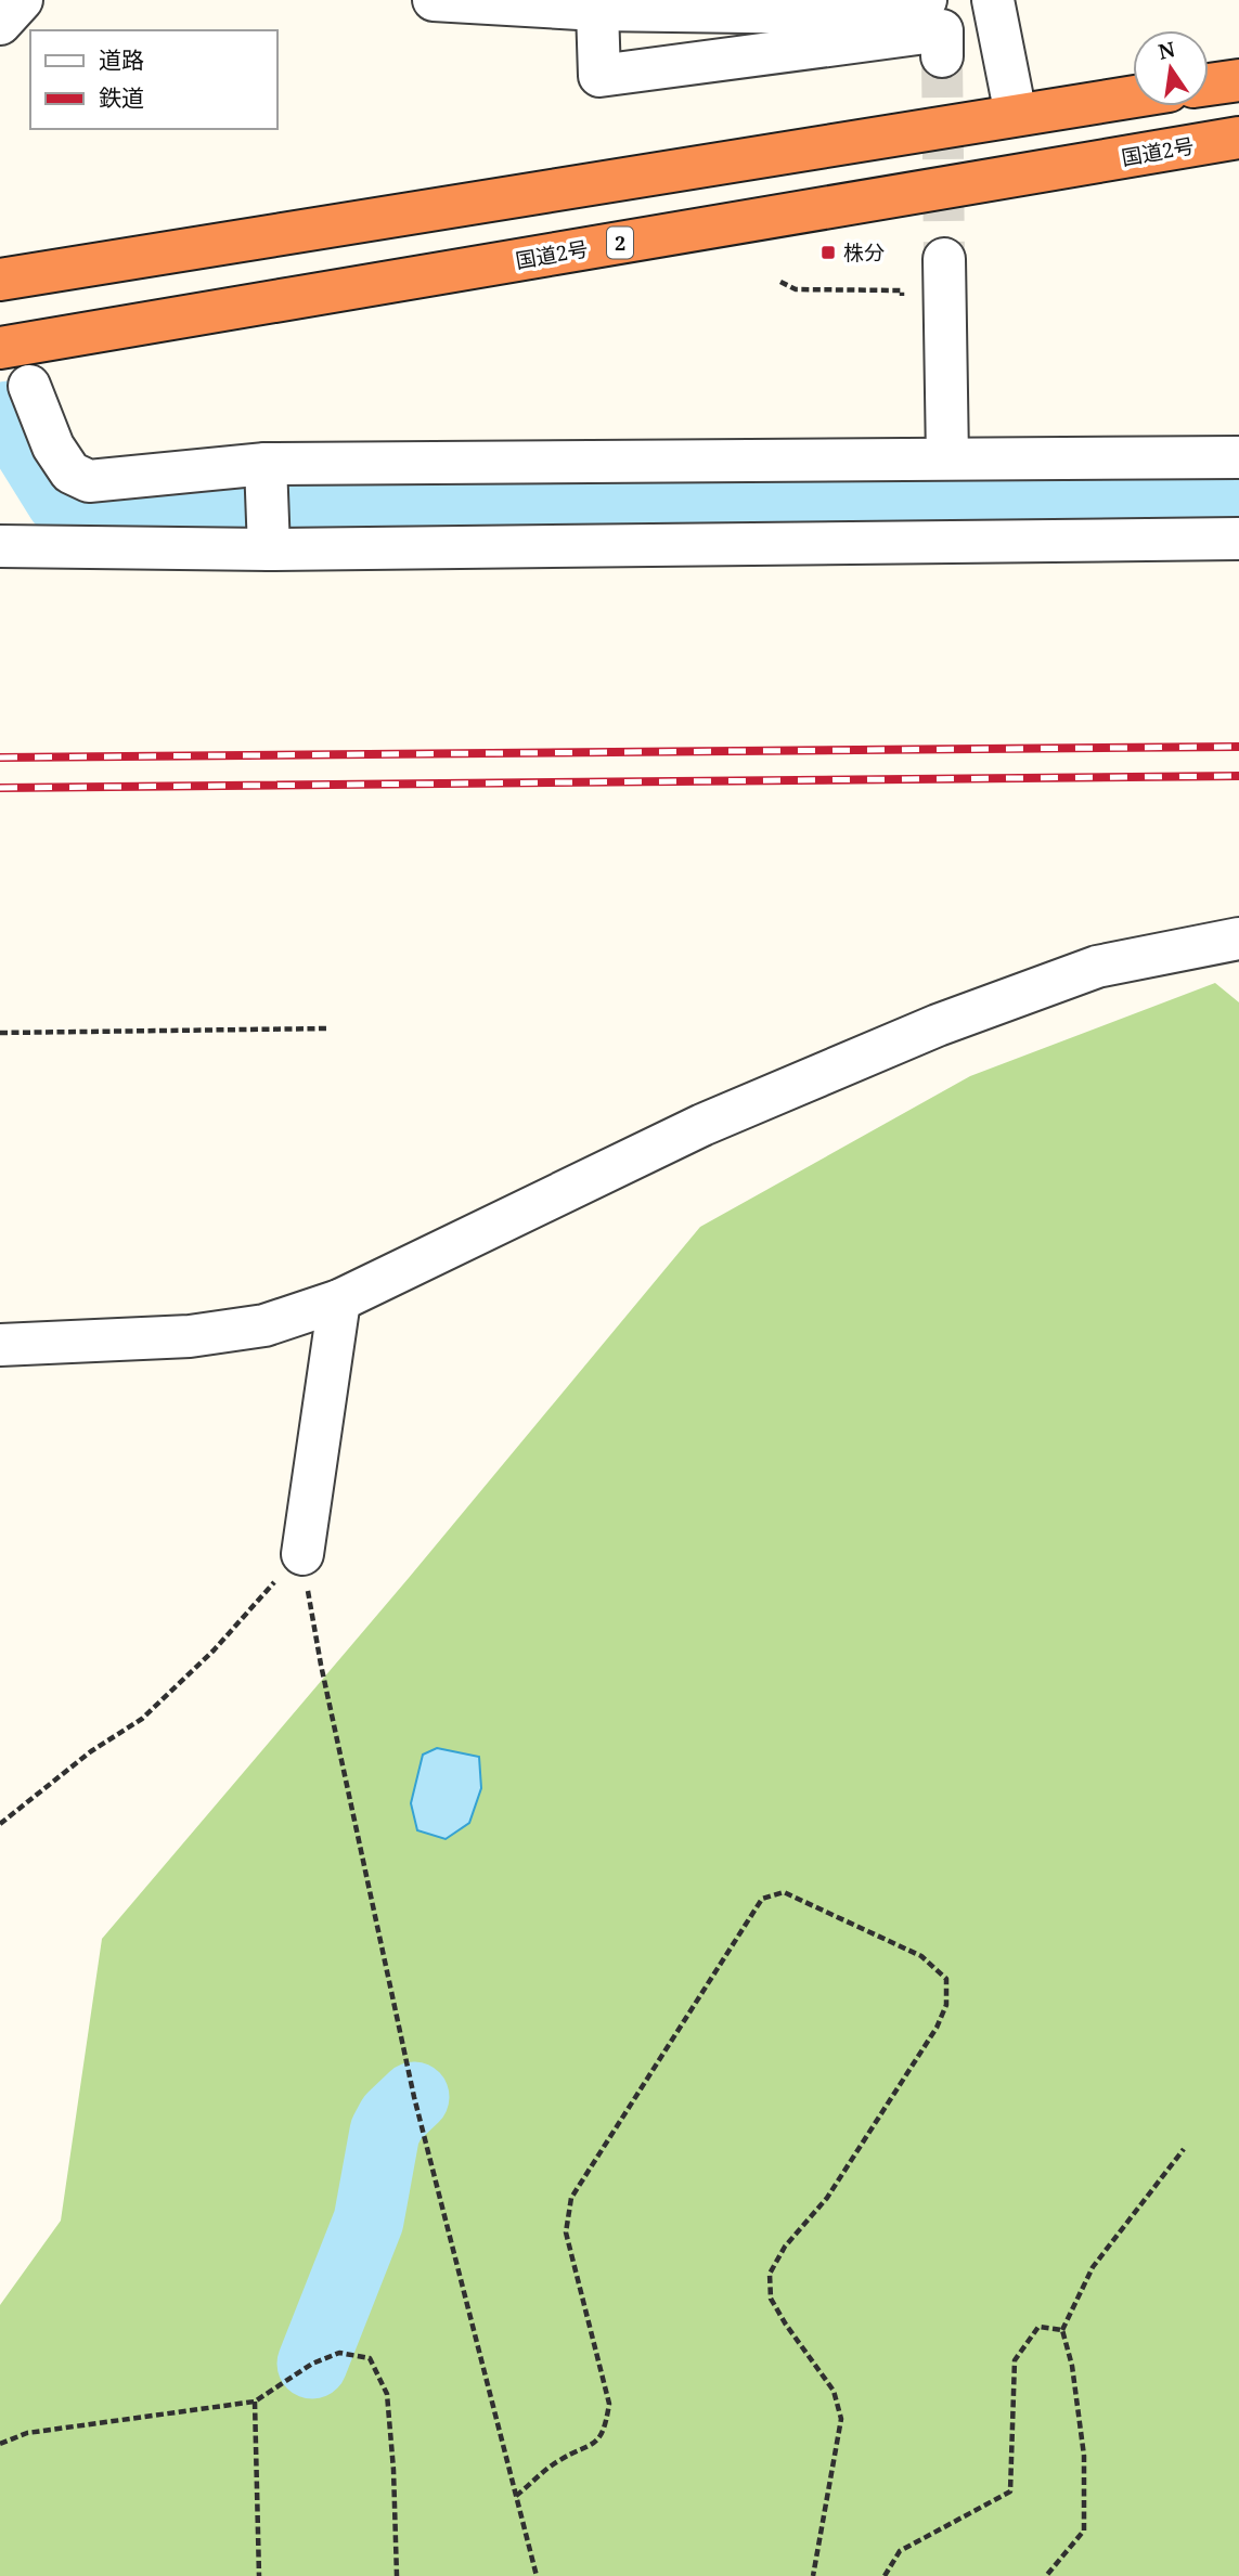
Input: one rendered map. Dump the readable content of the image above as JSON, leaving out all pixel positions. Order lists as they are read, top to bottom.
{
  "streets": {
    "highway": ["国道2号", "2"]
  },
  "places": {
    "transit": ["株分"]
  },
  "legend": ["道路", "鉄道"],
  "north": "top"
}
